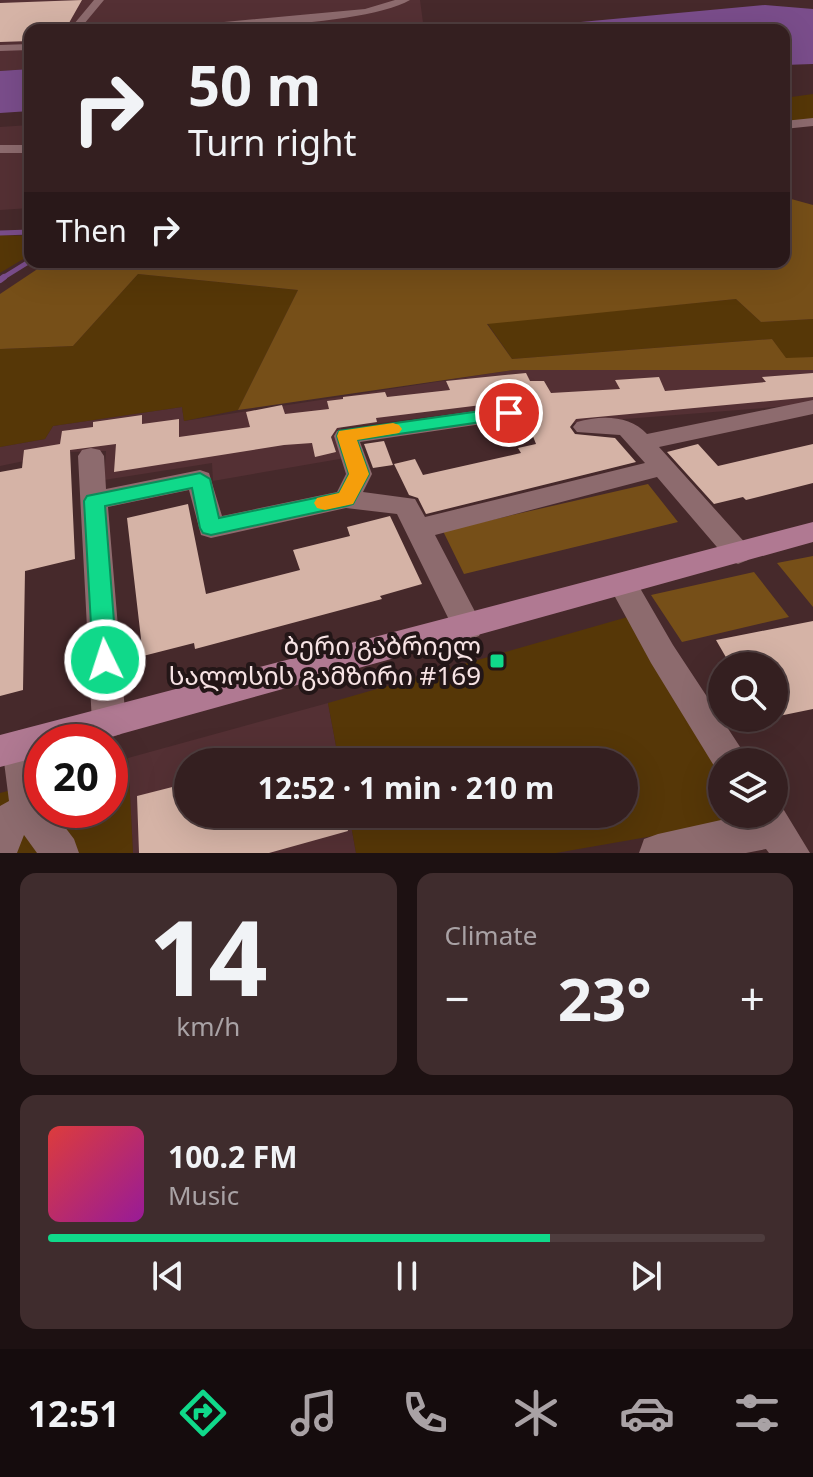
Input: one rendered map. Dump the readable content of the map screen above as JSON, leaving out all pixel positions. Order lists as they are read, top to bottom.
{
  "places": {
    "transit": ["ბერი გაბრიელ სალოსის გამზირი #169"]
  },
  "page": {
    "turn": ["50 m", "Turn right"],
    "then": "Then",
    "limit": "20",
    "trip": "12:52 · 1 min · 210 m",
    "tile": [
      ["14", "km/h"],
      "Climate"
    ],
    "heat": ["−", "23°", "+"],
    "song": ["100.2 FM", "Music"],
    "tabs": "12:51"
  }
}
